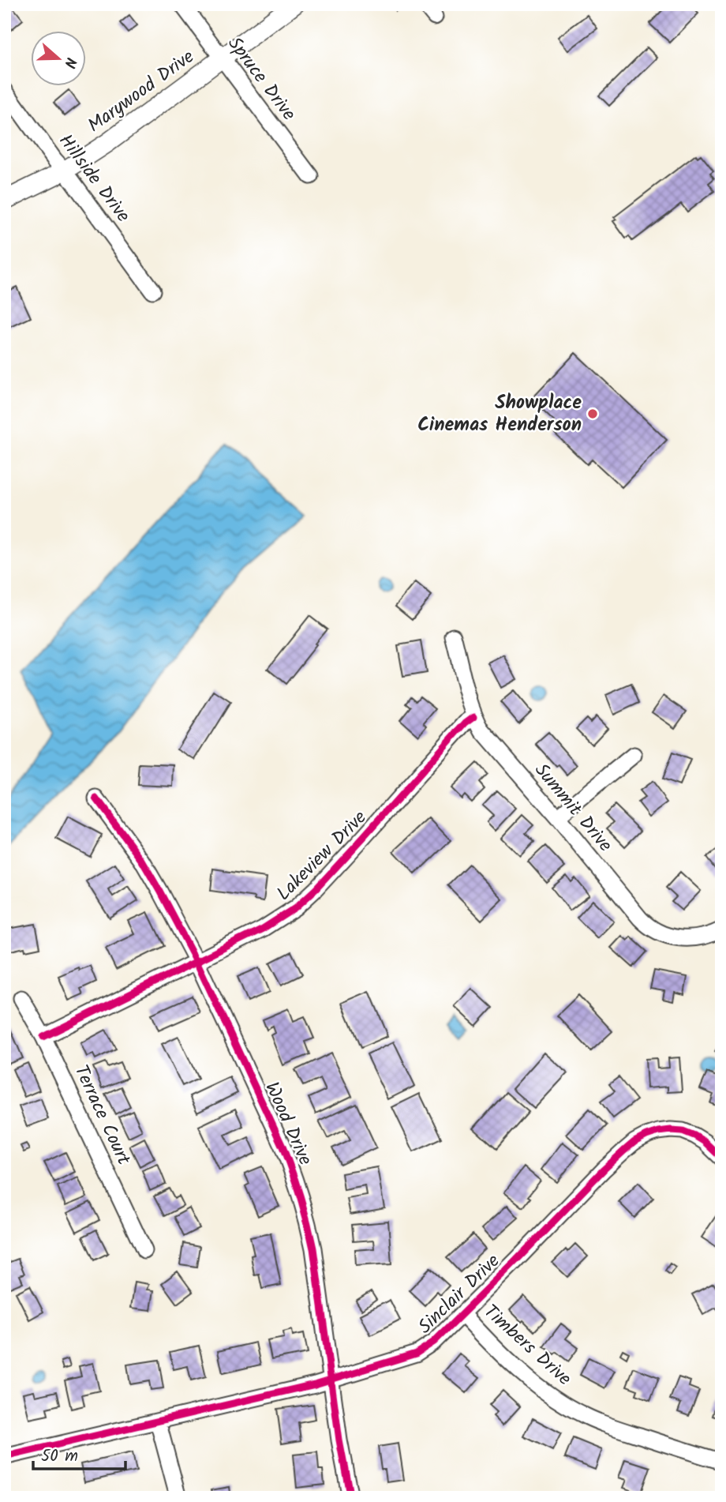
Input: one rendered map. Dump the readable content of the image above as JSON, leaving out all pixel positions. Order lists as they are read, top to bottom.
{
  "streets": {
    "street": [
      "Spruce Drive",
      "Marywood Drive",
      "Hillside Drive",
      "Summit Drive",
      "Lakeview Drive",
      "Terrace Court",
      "Wood Drive",
      "Sinclair Drive",
      "Timbers Drive"
    ]
  },
  "crossings": [
    ["Spruce Drive", "Marywood Drive"],
    ["Marywood Drive", "Hillside Drive"],
    ["Summit Drive", "Lakeview Drive"],
    ["Lakeview Drive", "Terrace Court"],
    ["Lakeview Drive", "Wood Drive"],
    ["Wood Drive", "Sinclair Drive"],
    ["Sinclair Drive", "Timbers Drive"]
  ],
  "places": ["Showplace Cinemas Henderson"],
  "scale_bar": "50 m",
  "north": "right"
}
